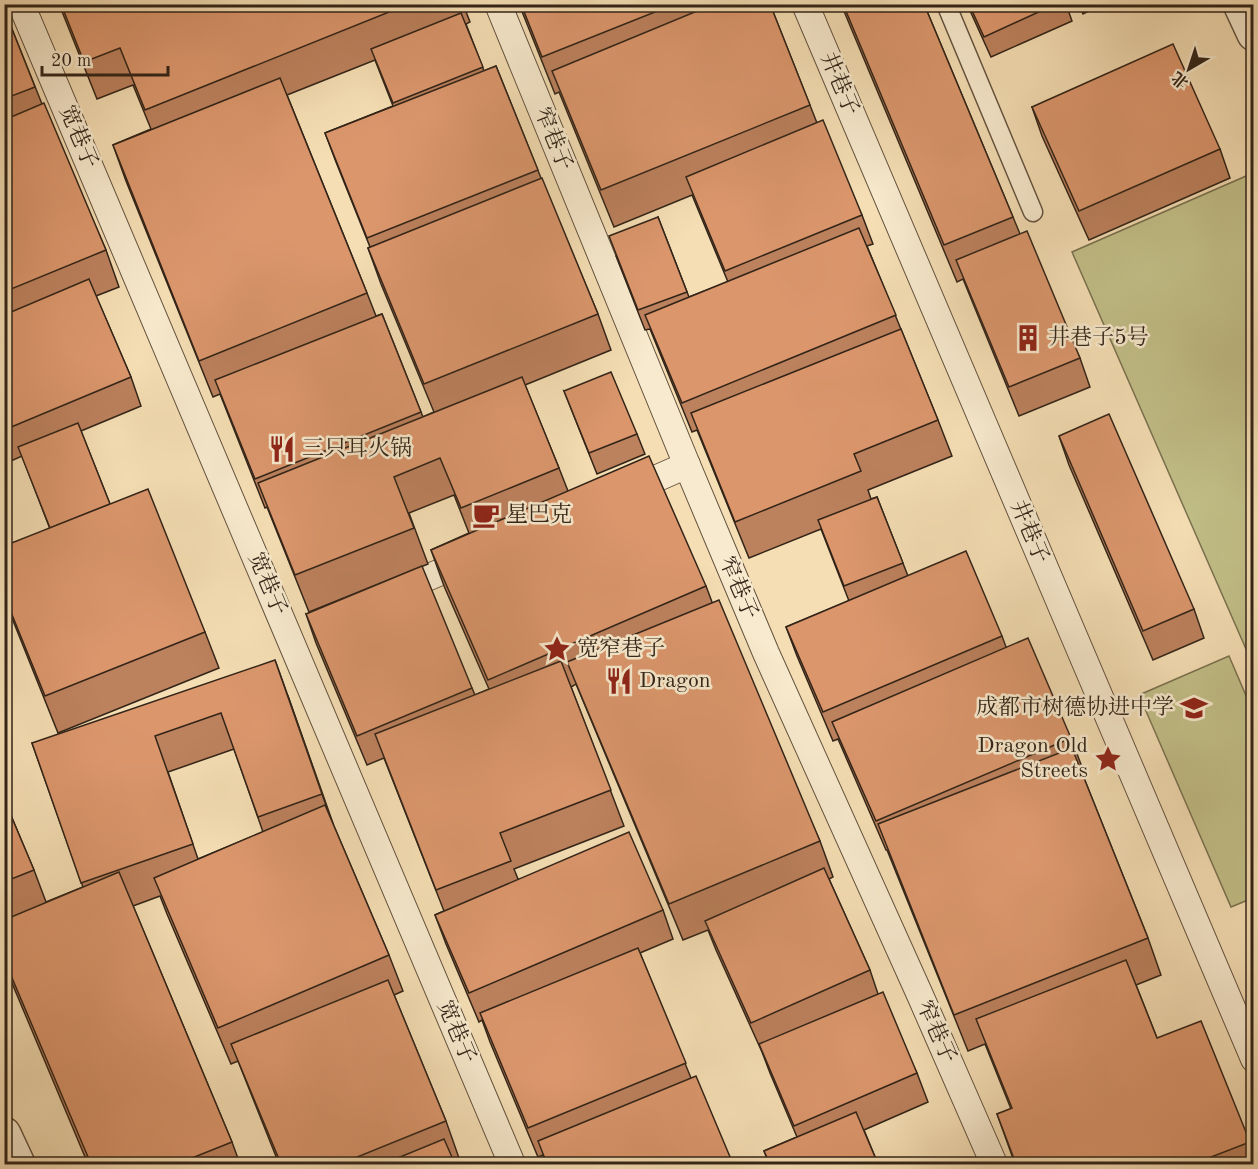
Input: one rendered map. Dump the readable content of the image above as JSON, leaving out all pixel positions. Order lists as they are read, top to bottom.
{
  "streets": {
    "street": ["井巷子", "宽巷子", "窄巷子"]
  },
  "places": {
    "building": ["井巷子5号"],
    "restaurant": ["三只耳火锅", "Dragon"],
    "cafe": ["星巴克"],
    "place": ["宽窄巷子", "Dragon Old Streets"],
    "school or university": ["成都市树德协进中学"]
  },
  "scale_bar": "20 m",
  "north": "bottom left"
}
